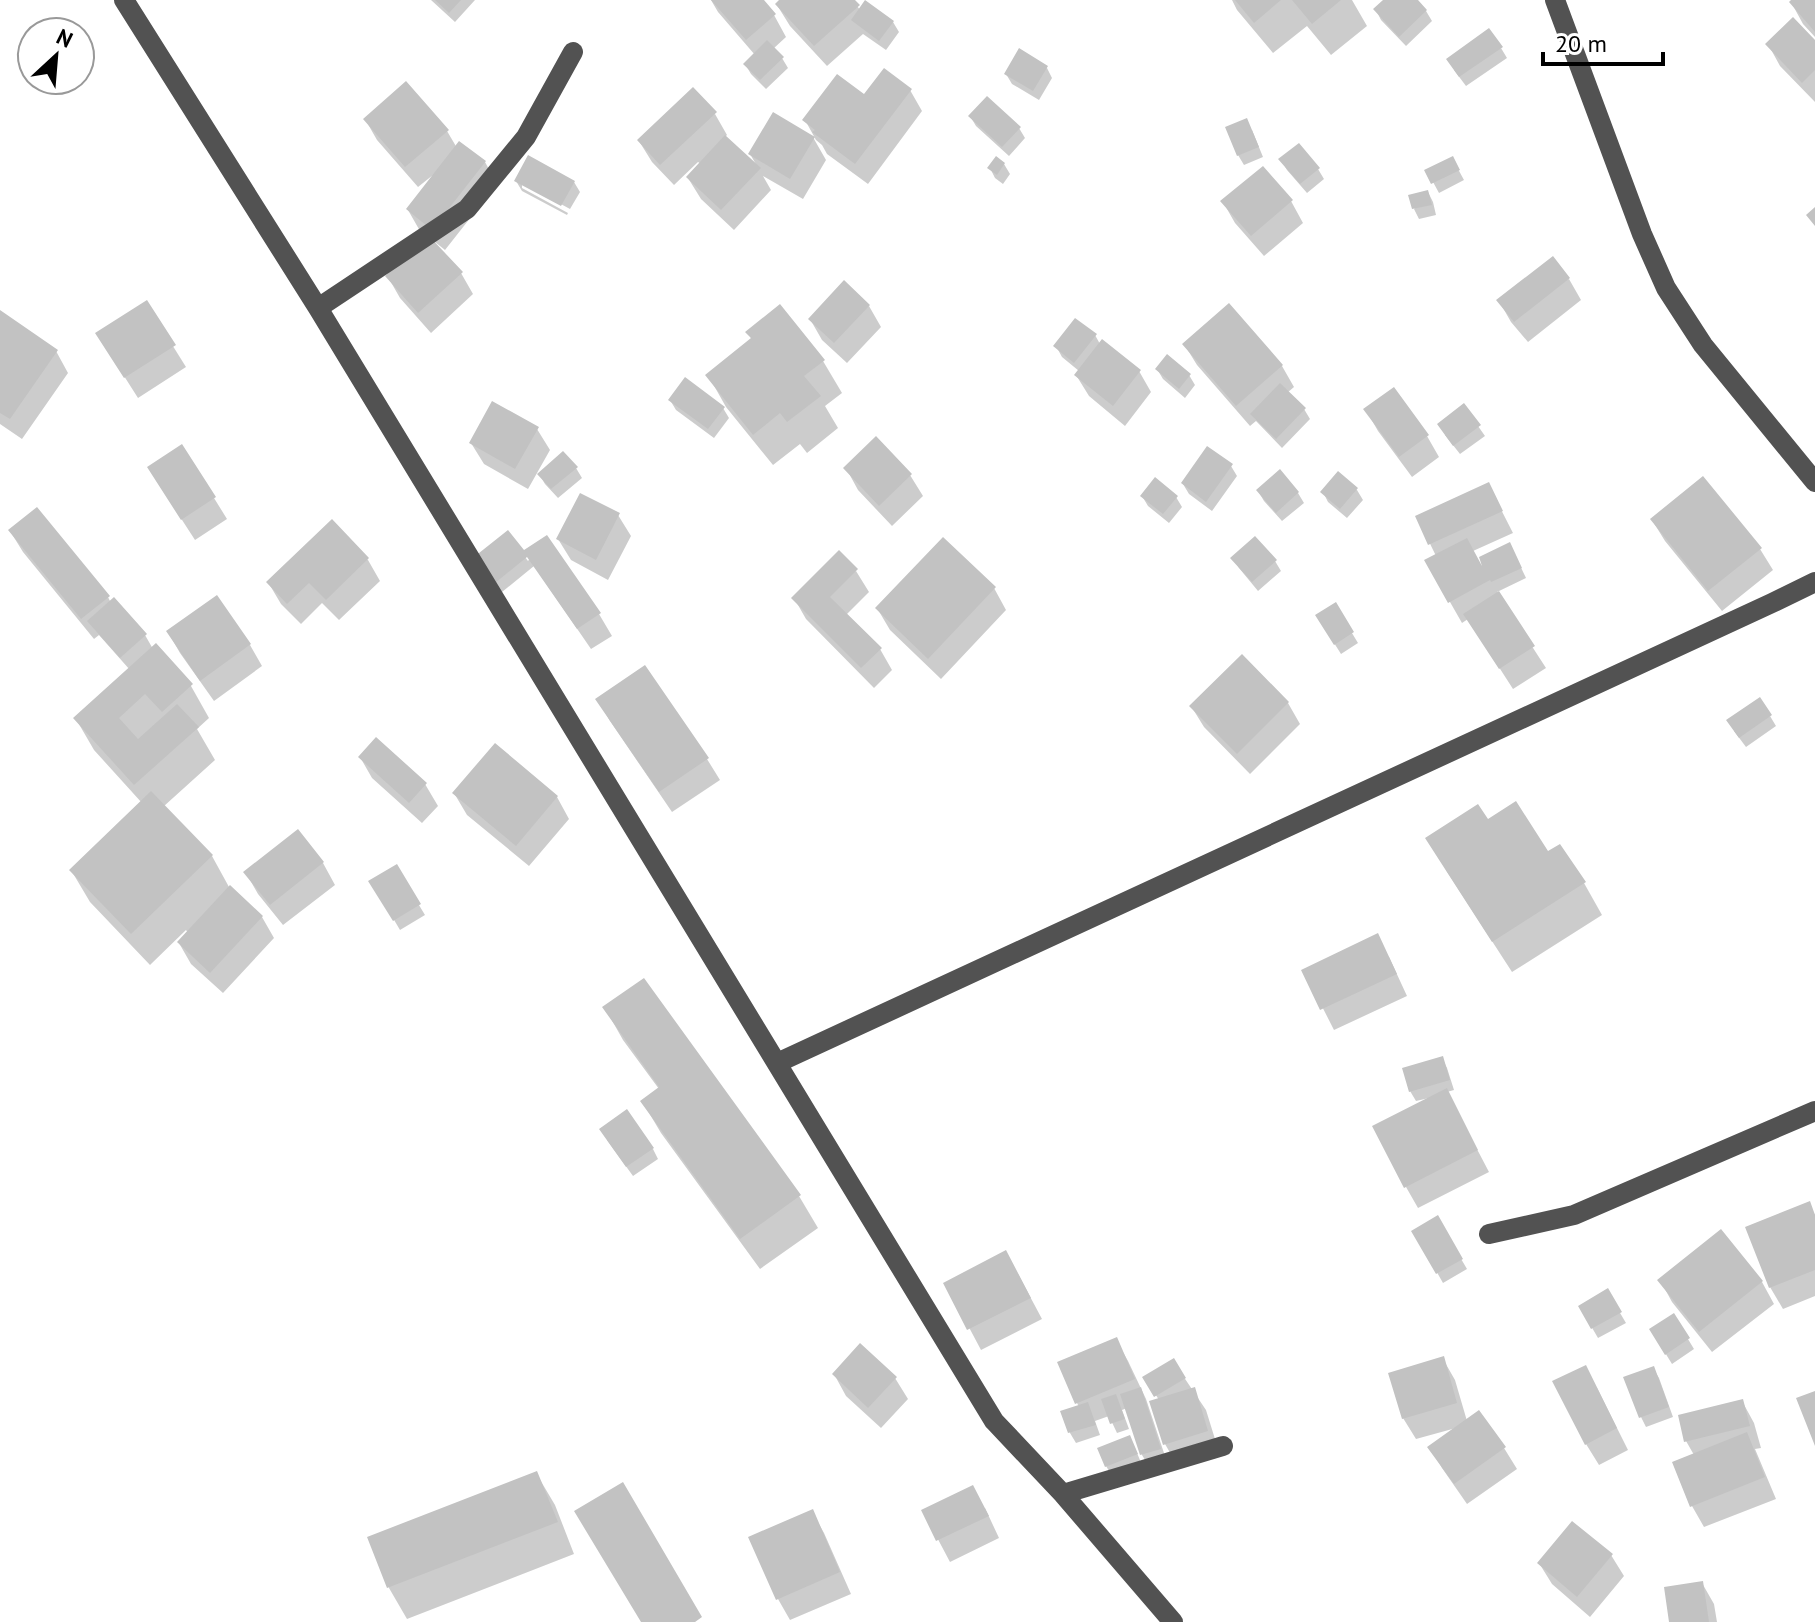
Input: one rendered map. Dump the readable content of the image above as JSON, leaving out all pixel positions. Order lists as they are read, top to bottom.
{
  "scale_bar": "20 m",
  "north": "top right"
}
